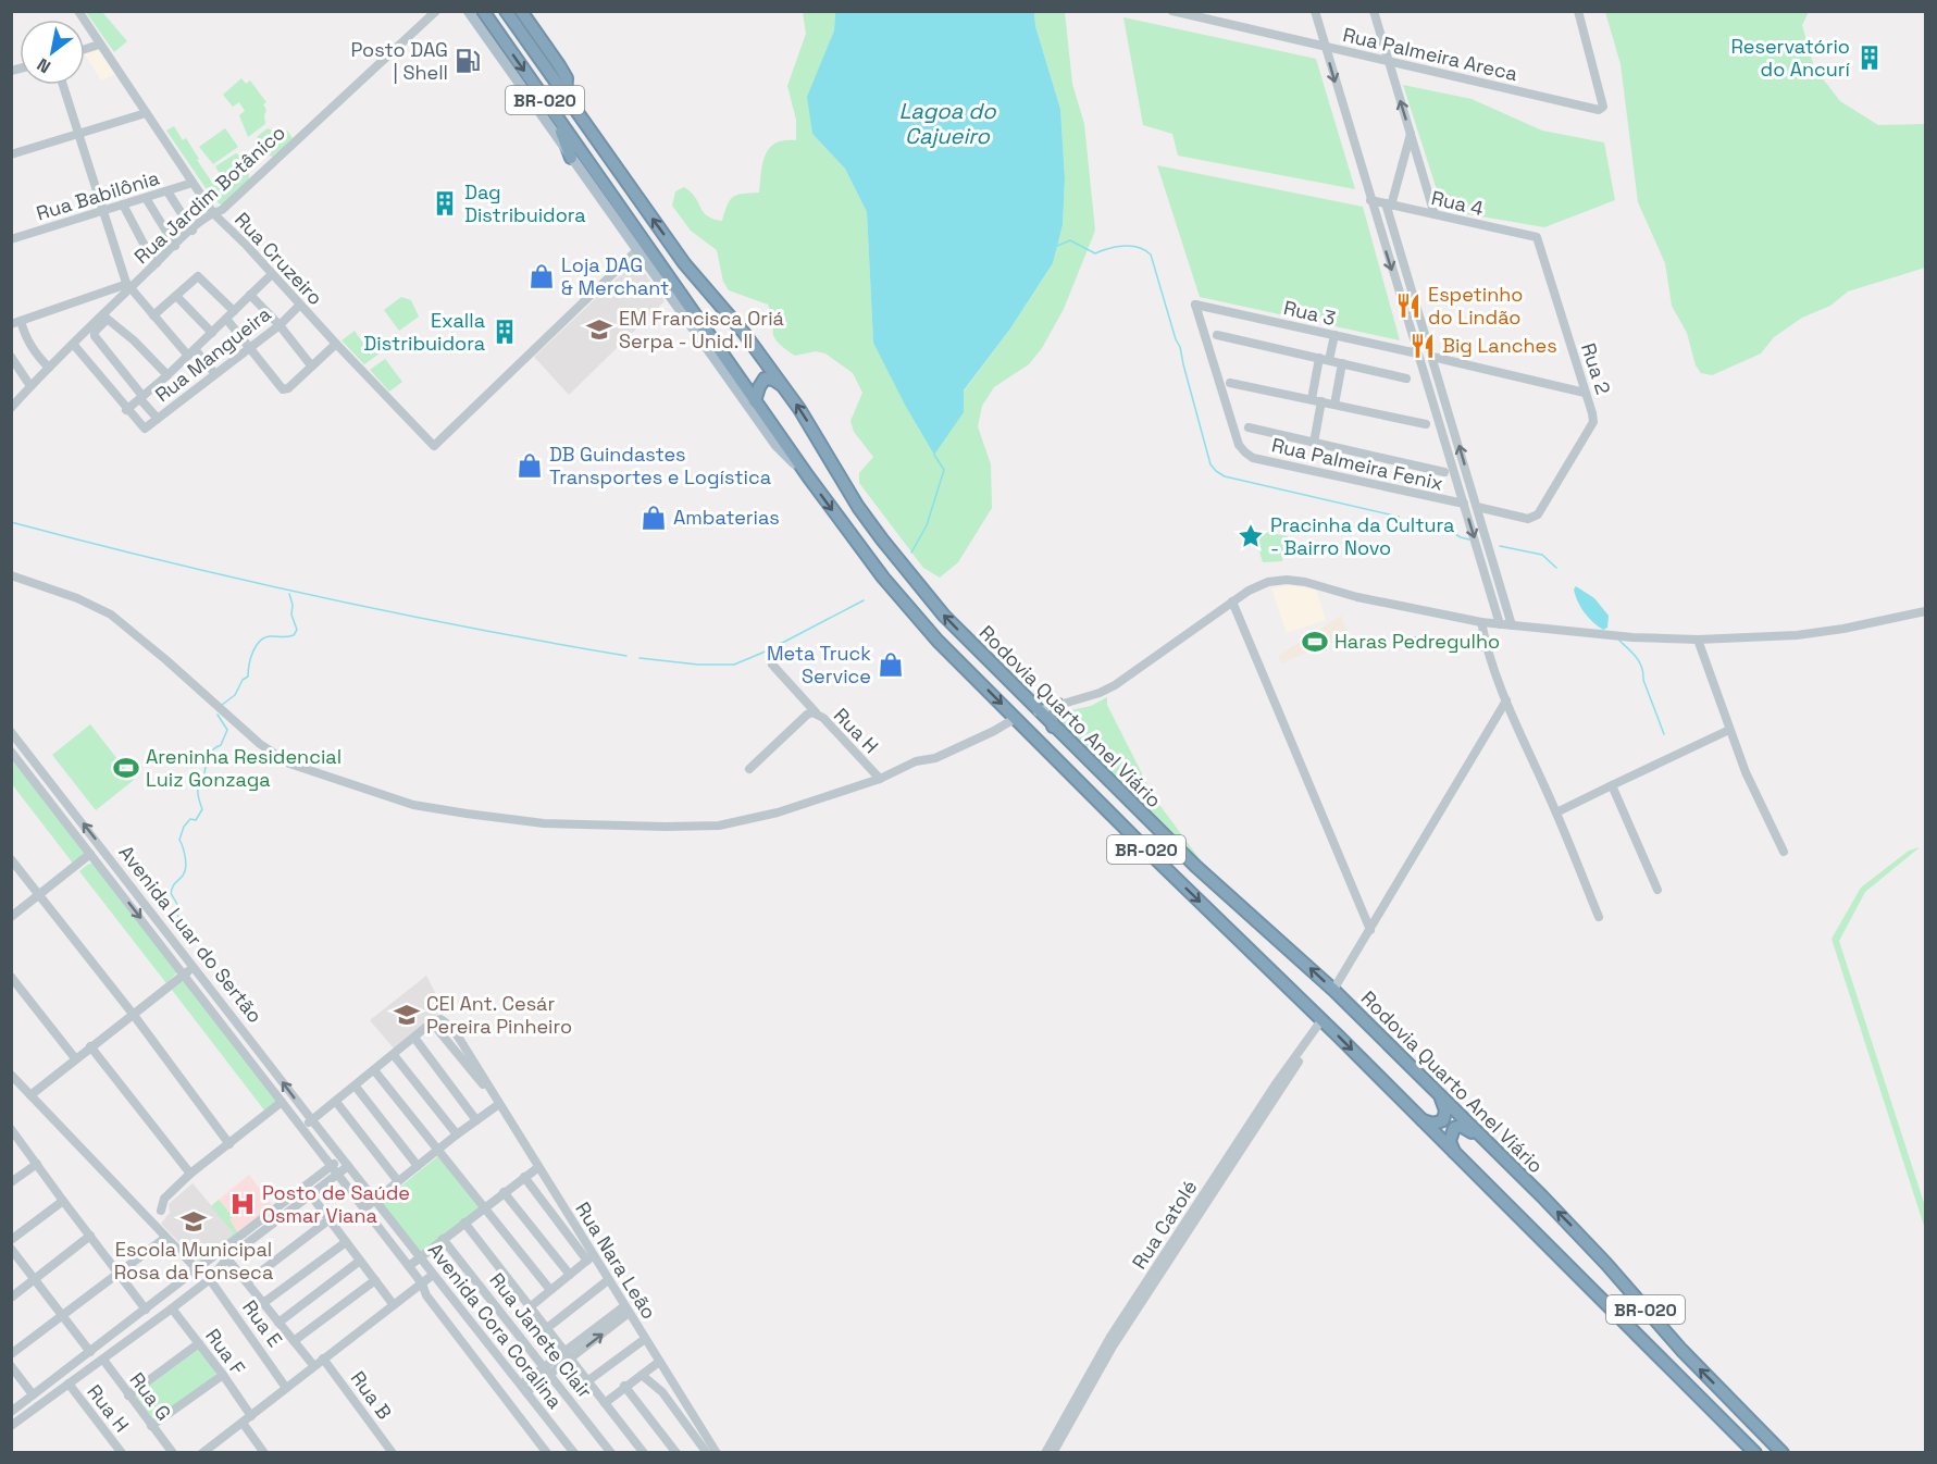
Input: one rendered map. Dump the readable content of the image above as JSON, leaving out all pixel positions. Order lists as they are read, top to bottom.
{
  "streets": {
    "highway": ["BR-020", "Rodovia Quarto Anel Viário"],
    "street": [
      "Rua Palmeira Areca",
      "Rua Jardim Botânico",
      "Rua Babilônia",
      "Rua 4",
      "Rua Cruzeiro",
      "Rua 3",
      "Rua Mangueira",
      "Rua 2",
      "Rua Palmeira Fenix",
      "Rua H",
      "Avenida Luar do Sertão",
      "Rua Catolé",
      "Rua Nara Leão",
      "Rua E",
      "Avenida Cora Coralina",
      "Rua Janete Clair",
      "Rua F",
      "Rua B",
      "Rua G"
    ]
  },
  "crossings": [
    ["BR-020", "Rua Cruzeiro"],
    ["BR-020", "Rodovia Quarto Anel Viário"],
    ["Rua Jardim Botânico", "Rua Cruzeiro"],
    ["Rua Babilônia", "Rua Cruzeiro"],
    ["Rua 4", "Rua 2"],
    ["Rua Cruzeiro", "Rua Mangueira"],
    ["Rua 3", "Rua Palmeira Fenix"],
    ["Rodovia Quarto Anel Viário", "Rua Catolé"],
    ["Avenida Luar do Sertão", "Avenida Cora Coralina"]
  ],
  "water": ["Lagoa do Cajueiro"],
  "places": {
    "building": ["Reservatório do Ancurí", "Dag Distribuidora", "Exalla Distribuidora"],
    "fuel station": ["Posto DAG | Shell"],
    "shop": [
      "Loja DAG & Merchant",
      "DB Guindastes Transportes e Logística",
      "Ambaterias",
      "Meta Truck Service"
    ],
    "restaurant": ["Espetinho do Lindão", "Big Lanches"],
    "school or university": ["EM Francisca Oriá Serpa - Unid. II", "CEI Ant. Cesár Pereira Pinheiro", "Escola Municipal Rosa da Fonseca"],
    "place": ["Pracinha da Cultura - Bairro Novo"],
    "sports": ["Haras Pedregulho", "Areninha Residencial Luiz Gonzaga"],
    "hospital": ["Posto de Saúde Osmar Viana"]
  },
  "north": "bottom left"
}
